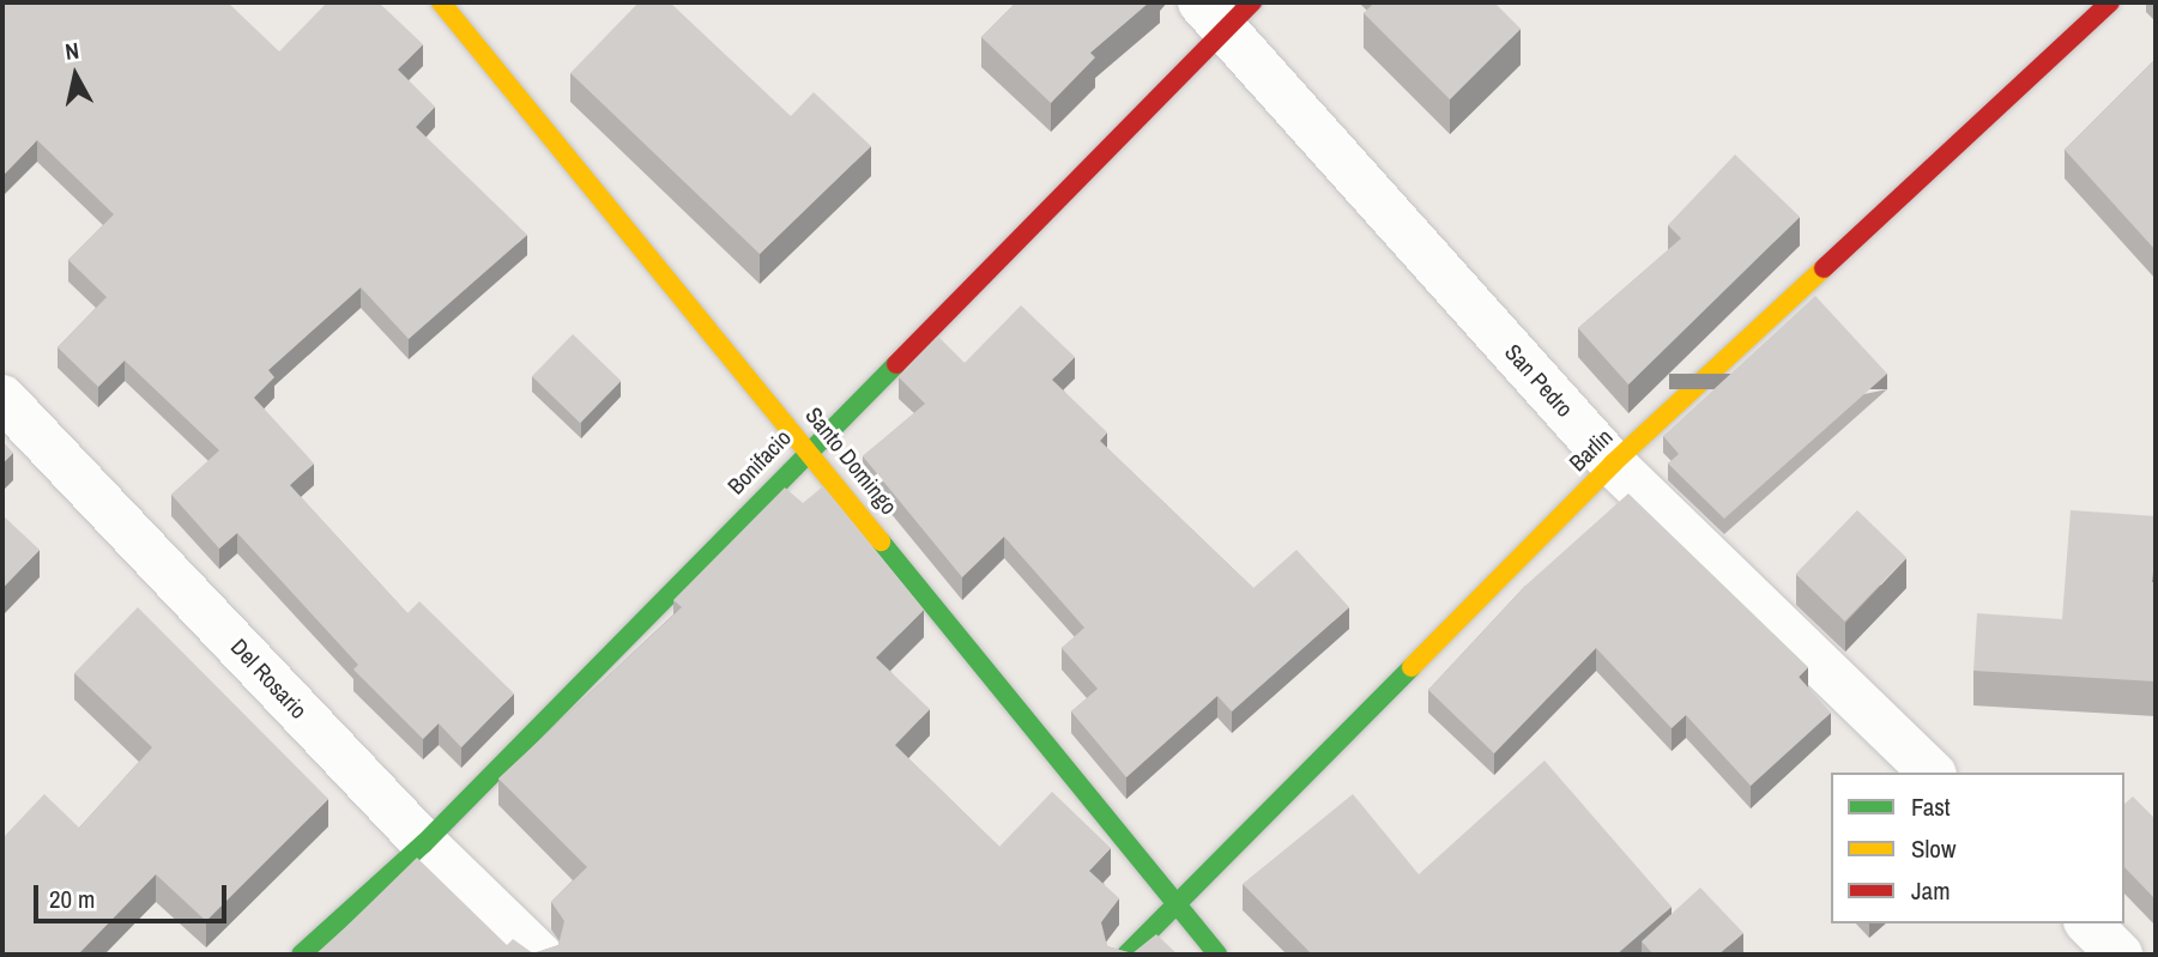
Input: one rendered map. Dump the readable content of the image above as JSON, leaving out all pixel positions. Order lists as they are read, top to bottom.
{
  "streets": {
    "street": [
      "San Pedro",
      "Barlin",
      "Santo Domingo",
      "Bonifacio",
      "Del Rosario"
    ]
  },
  "crossings": [
    ["San Pedro", "Barlin"],
    ["San Pedro", "Bonifacio"],
    ["Barlin", "Santo Domingo"],
    ["Santo Domingo", "Bonifacio"],
    ["Bonifacio", "Del Rosario"]
  ],
  "legend": ["Fast", "Slow", "Jam"],
  "scale_bar": "20 m",
  "north": "top"
}
